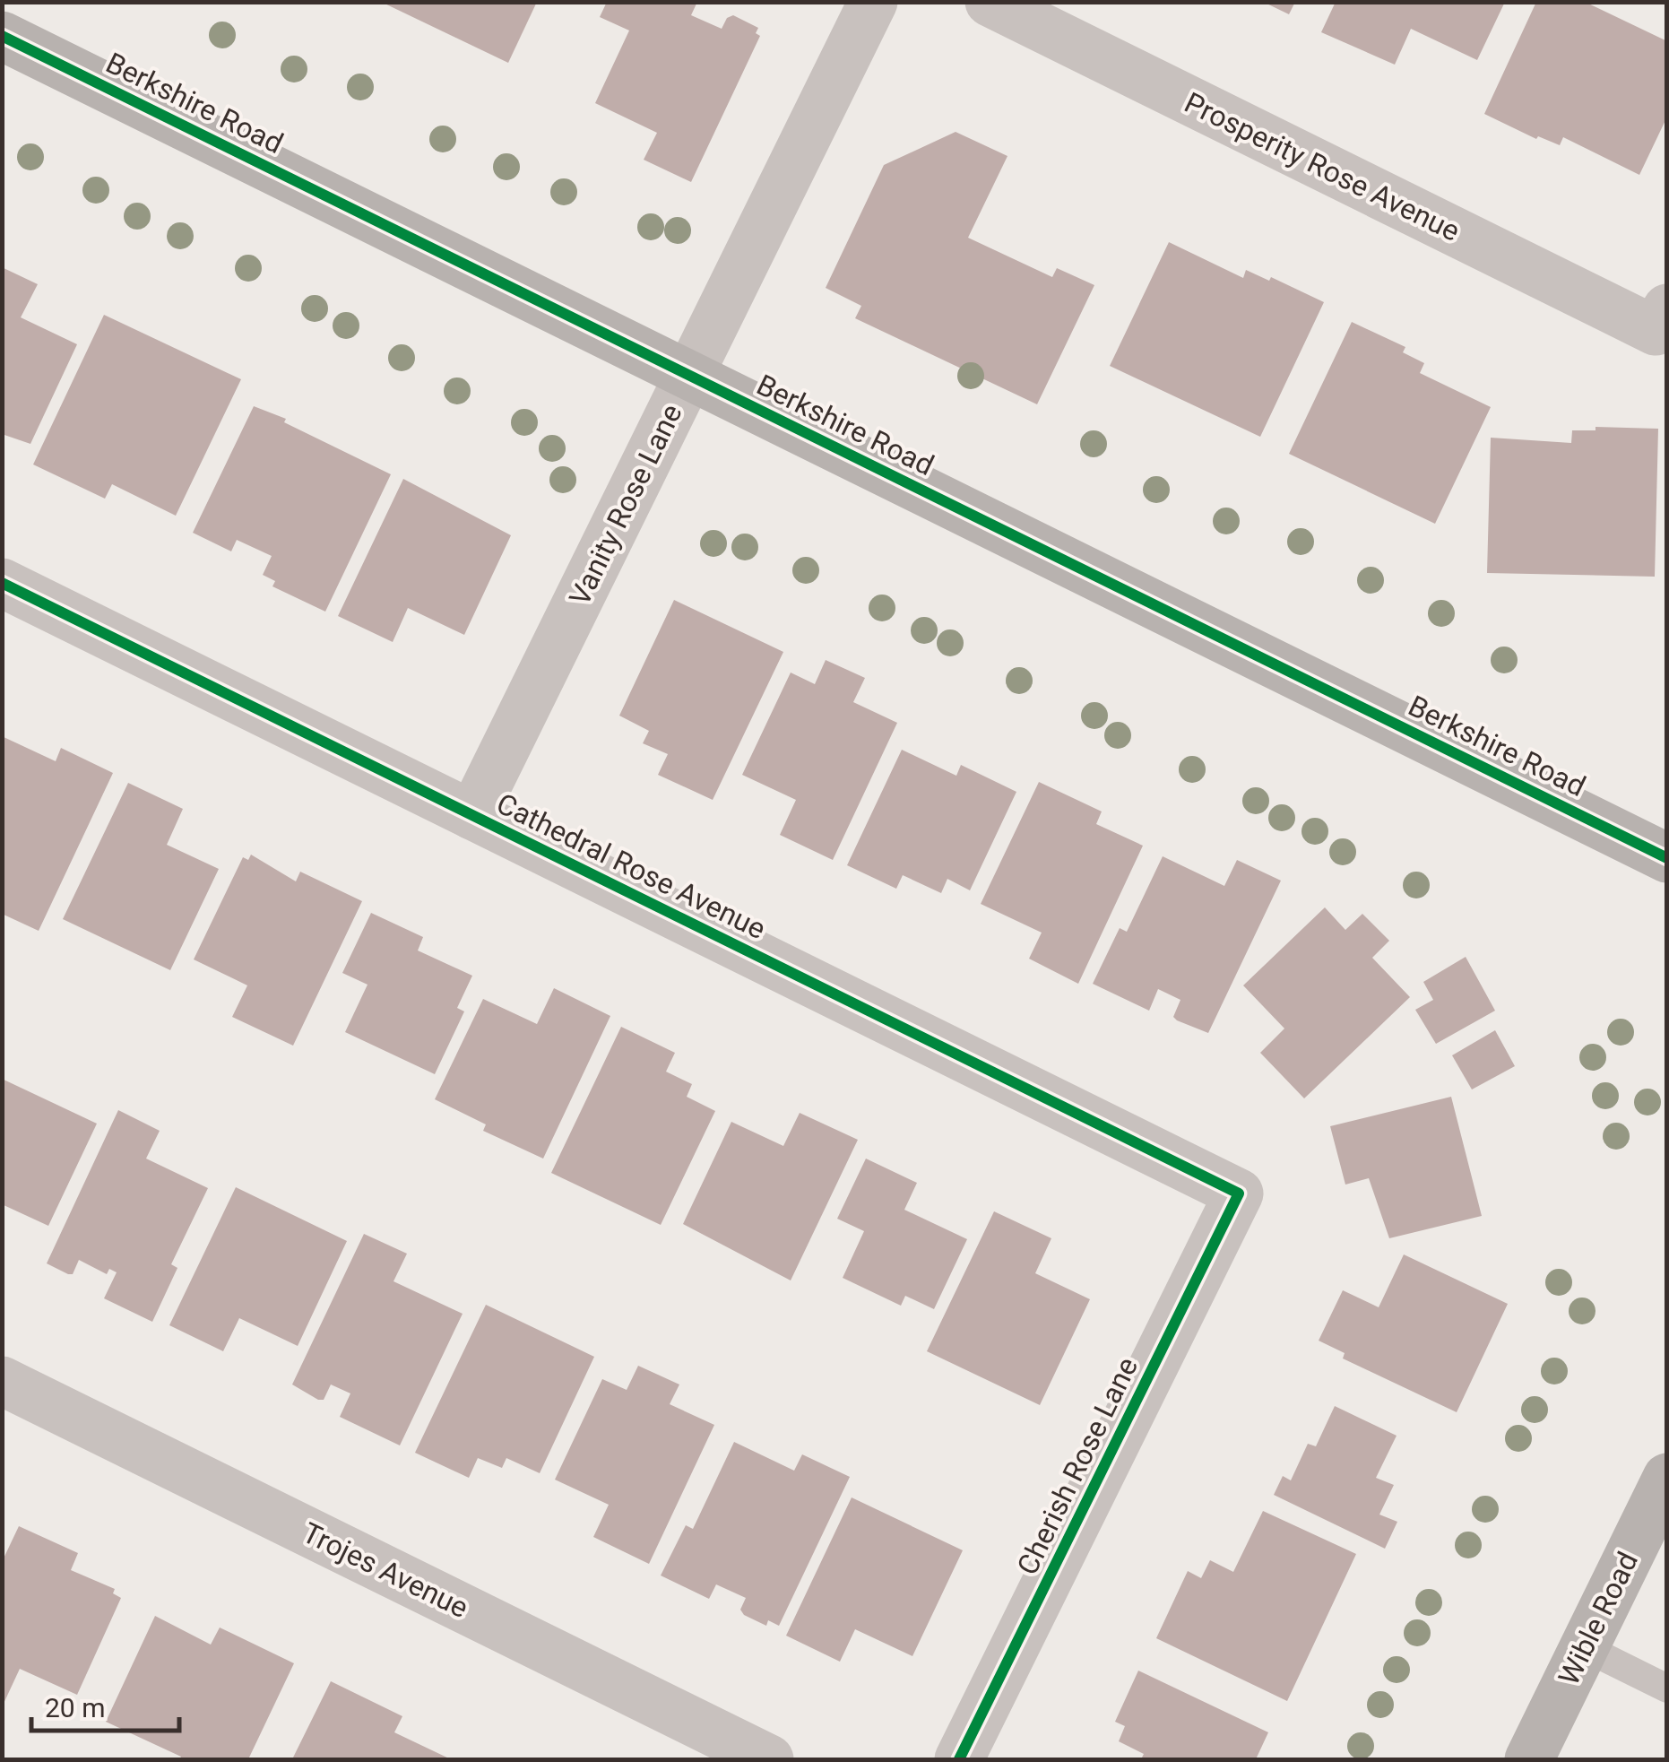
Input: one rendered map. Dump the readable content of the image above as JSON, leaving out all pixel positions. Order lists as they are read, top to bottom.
{
  "streets": {
    "street": [
      "Berkshire Road",
      "Prosperity Rose Avenue",
      "Vanity Rose Lane",
      "Cathedral Rose Avenue",
      "Cherish Rose Lane",
      "Trojes Avenue",
      "Wible Road"
    ]
  },
  "crossings": [
    ["Berkshire Road", "Vanity Rose Lane"],
    ["Vanity Rose Lane", "Cathedral Rose Avenue"],
    ["Cathedral Rose Avenue", "Cherish Rose Lane"]
  ],
  "scale_bar": "20 m"
}
